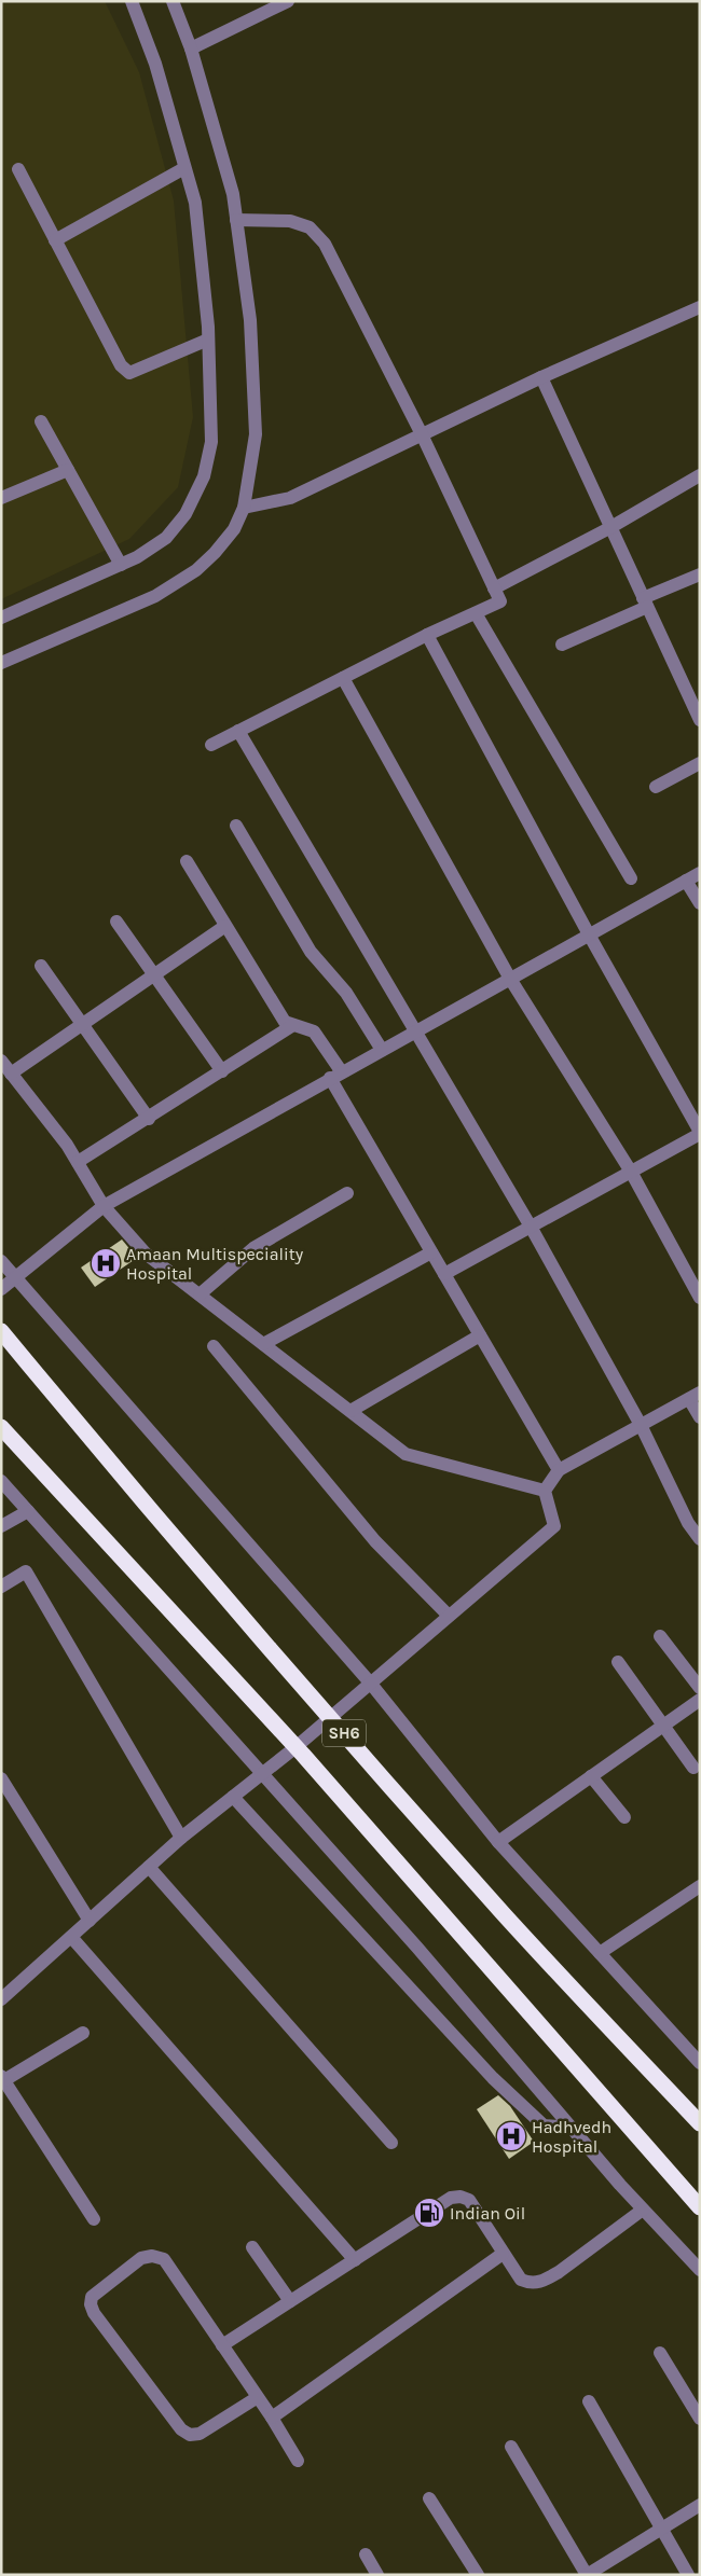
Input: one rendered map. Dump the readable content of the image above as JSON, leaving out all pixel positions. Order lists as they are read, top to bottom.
{
  "streets": {
    "highway": ["SH6"]
  },
  "places": {
    "hospital": ["Amaan Multispeciality Hospital", "Hadhvedh Hospital"],
    "fuel station": ["Indian Oil"]
  }
}
